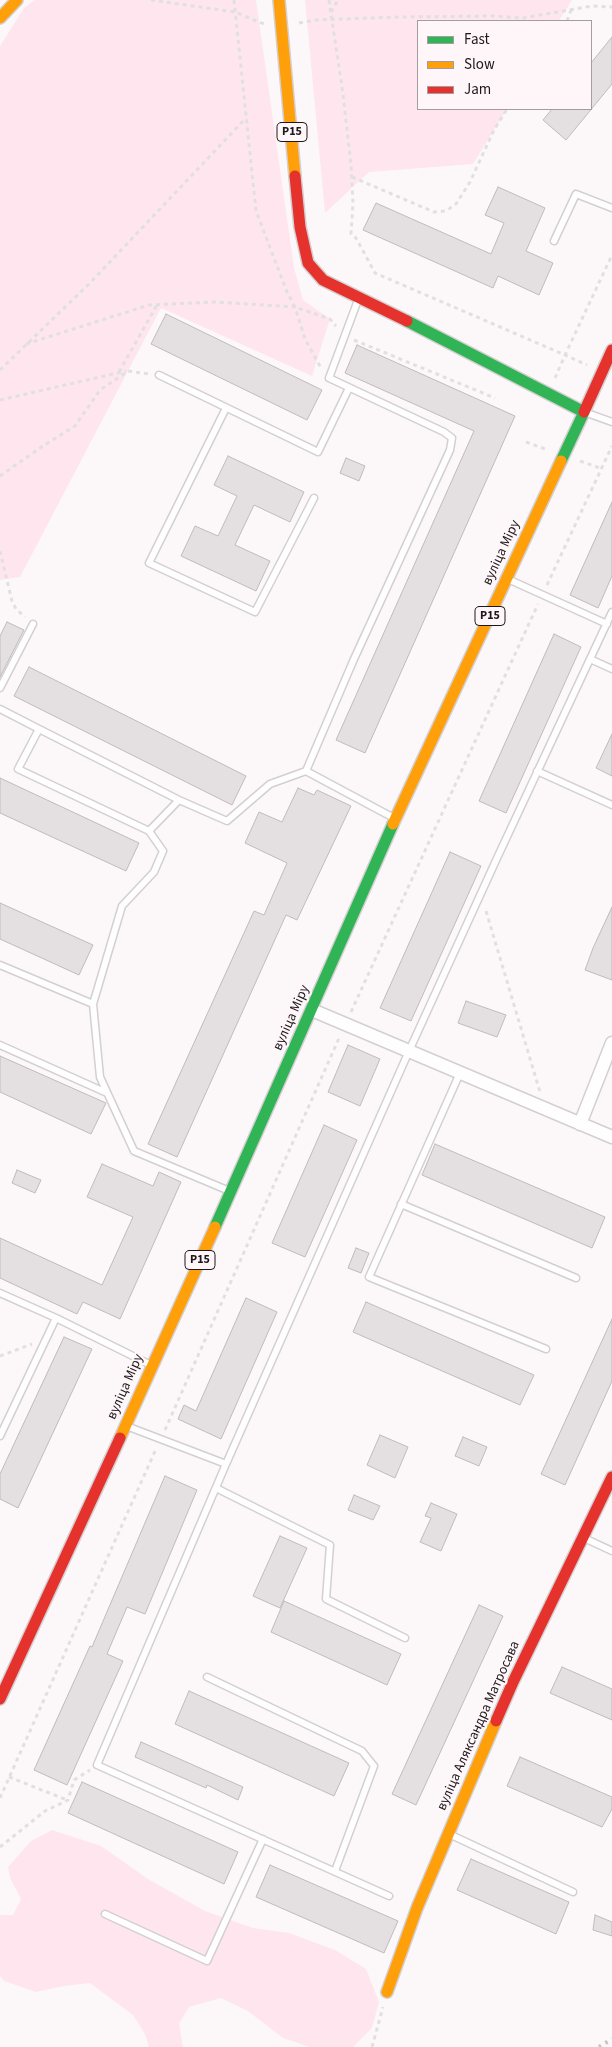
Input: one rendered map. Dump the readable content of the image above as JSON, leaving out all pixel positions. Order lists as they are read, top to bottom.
{
  "streets": {
    "main road": ["Р15", "вуліца Міру", "вуліца Аляксандра Матросава"]
  },
  "crossings": [
    ["Р15", "вуліца Міру"]
  ],
  "legend": ["Fast", "Slow", "Jam"]
}
